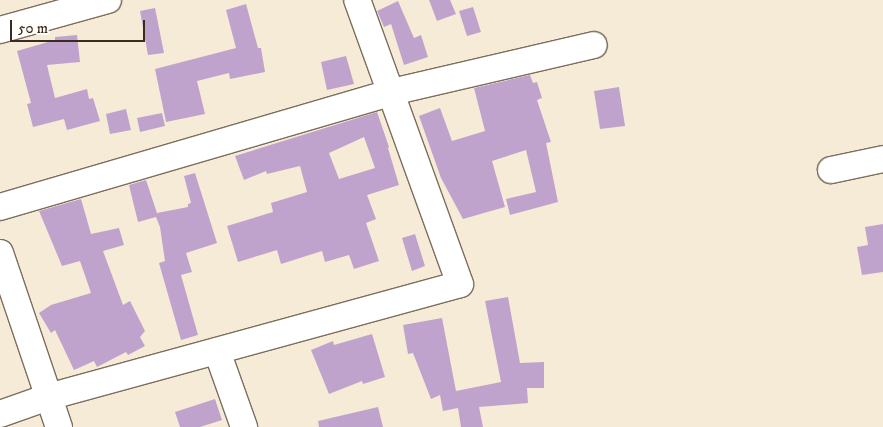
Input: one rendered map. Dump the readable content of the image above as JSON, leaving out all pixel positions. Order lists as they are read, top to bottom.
{
  "scale_bar": "50 m"
}
